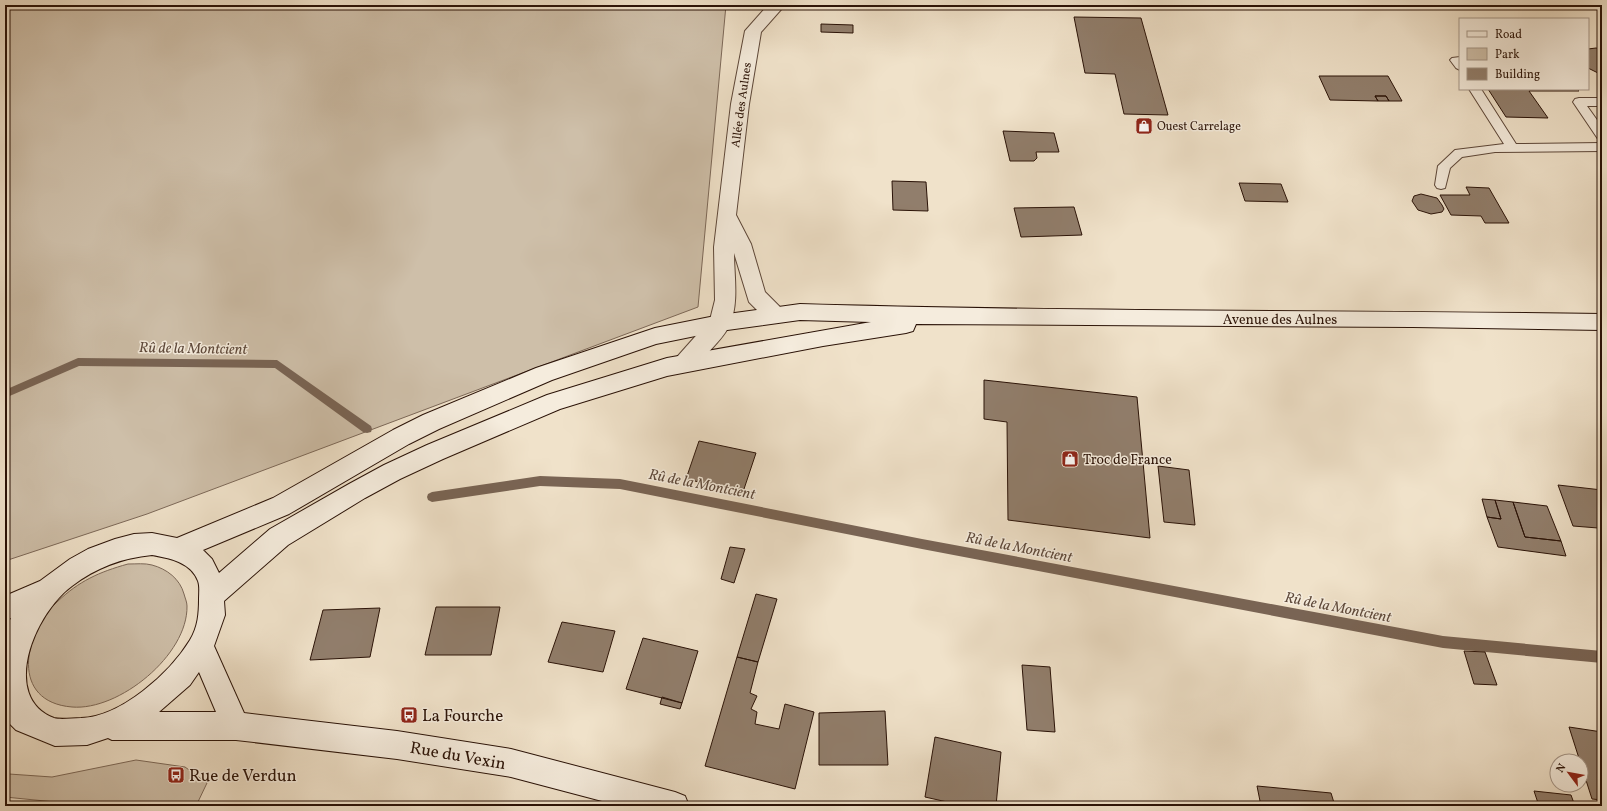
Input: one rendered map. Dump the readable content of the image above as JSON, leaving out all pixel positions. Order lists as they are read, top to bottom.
{
  "streets": {
    "main road": ["Allée des Aulnes", "Avenue des Aulnes", "Rue du Vexin"]
  },
  "water": ["Rû de la Montcient"],
  "places": {
    "shop": ["Ouest Carrelage", "Troc de France"],
    "bus stop": ["La Fourche", "Rue de Verdun"]
  },
  "legend": ["Road", "Park", "Building"],
  "north": "top left"
}
